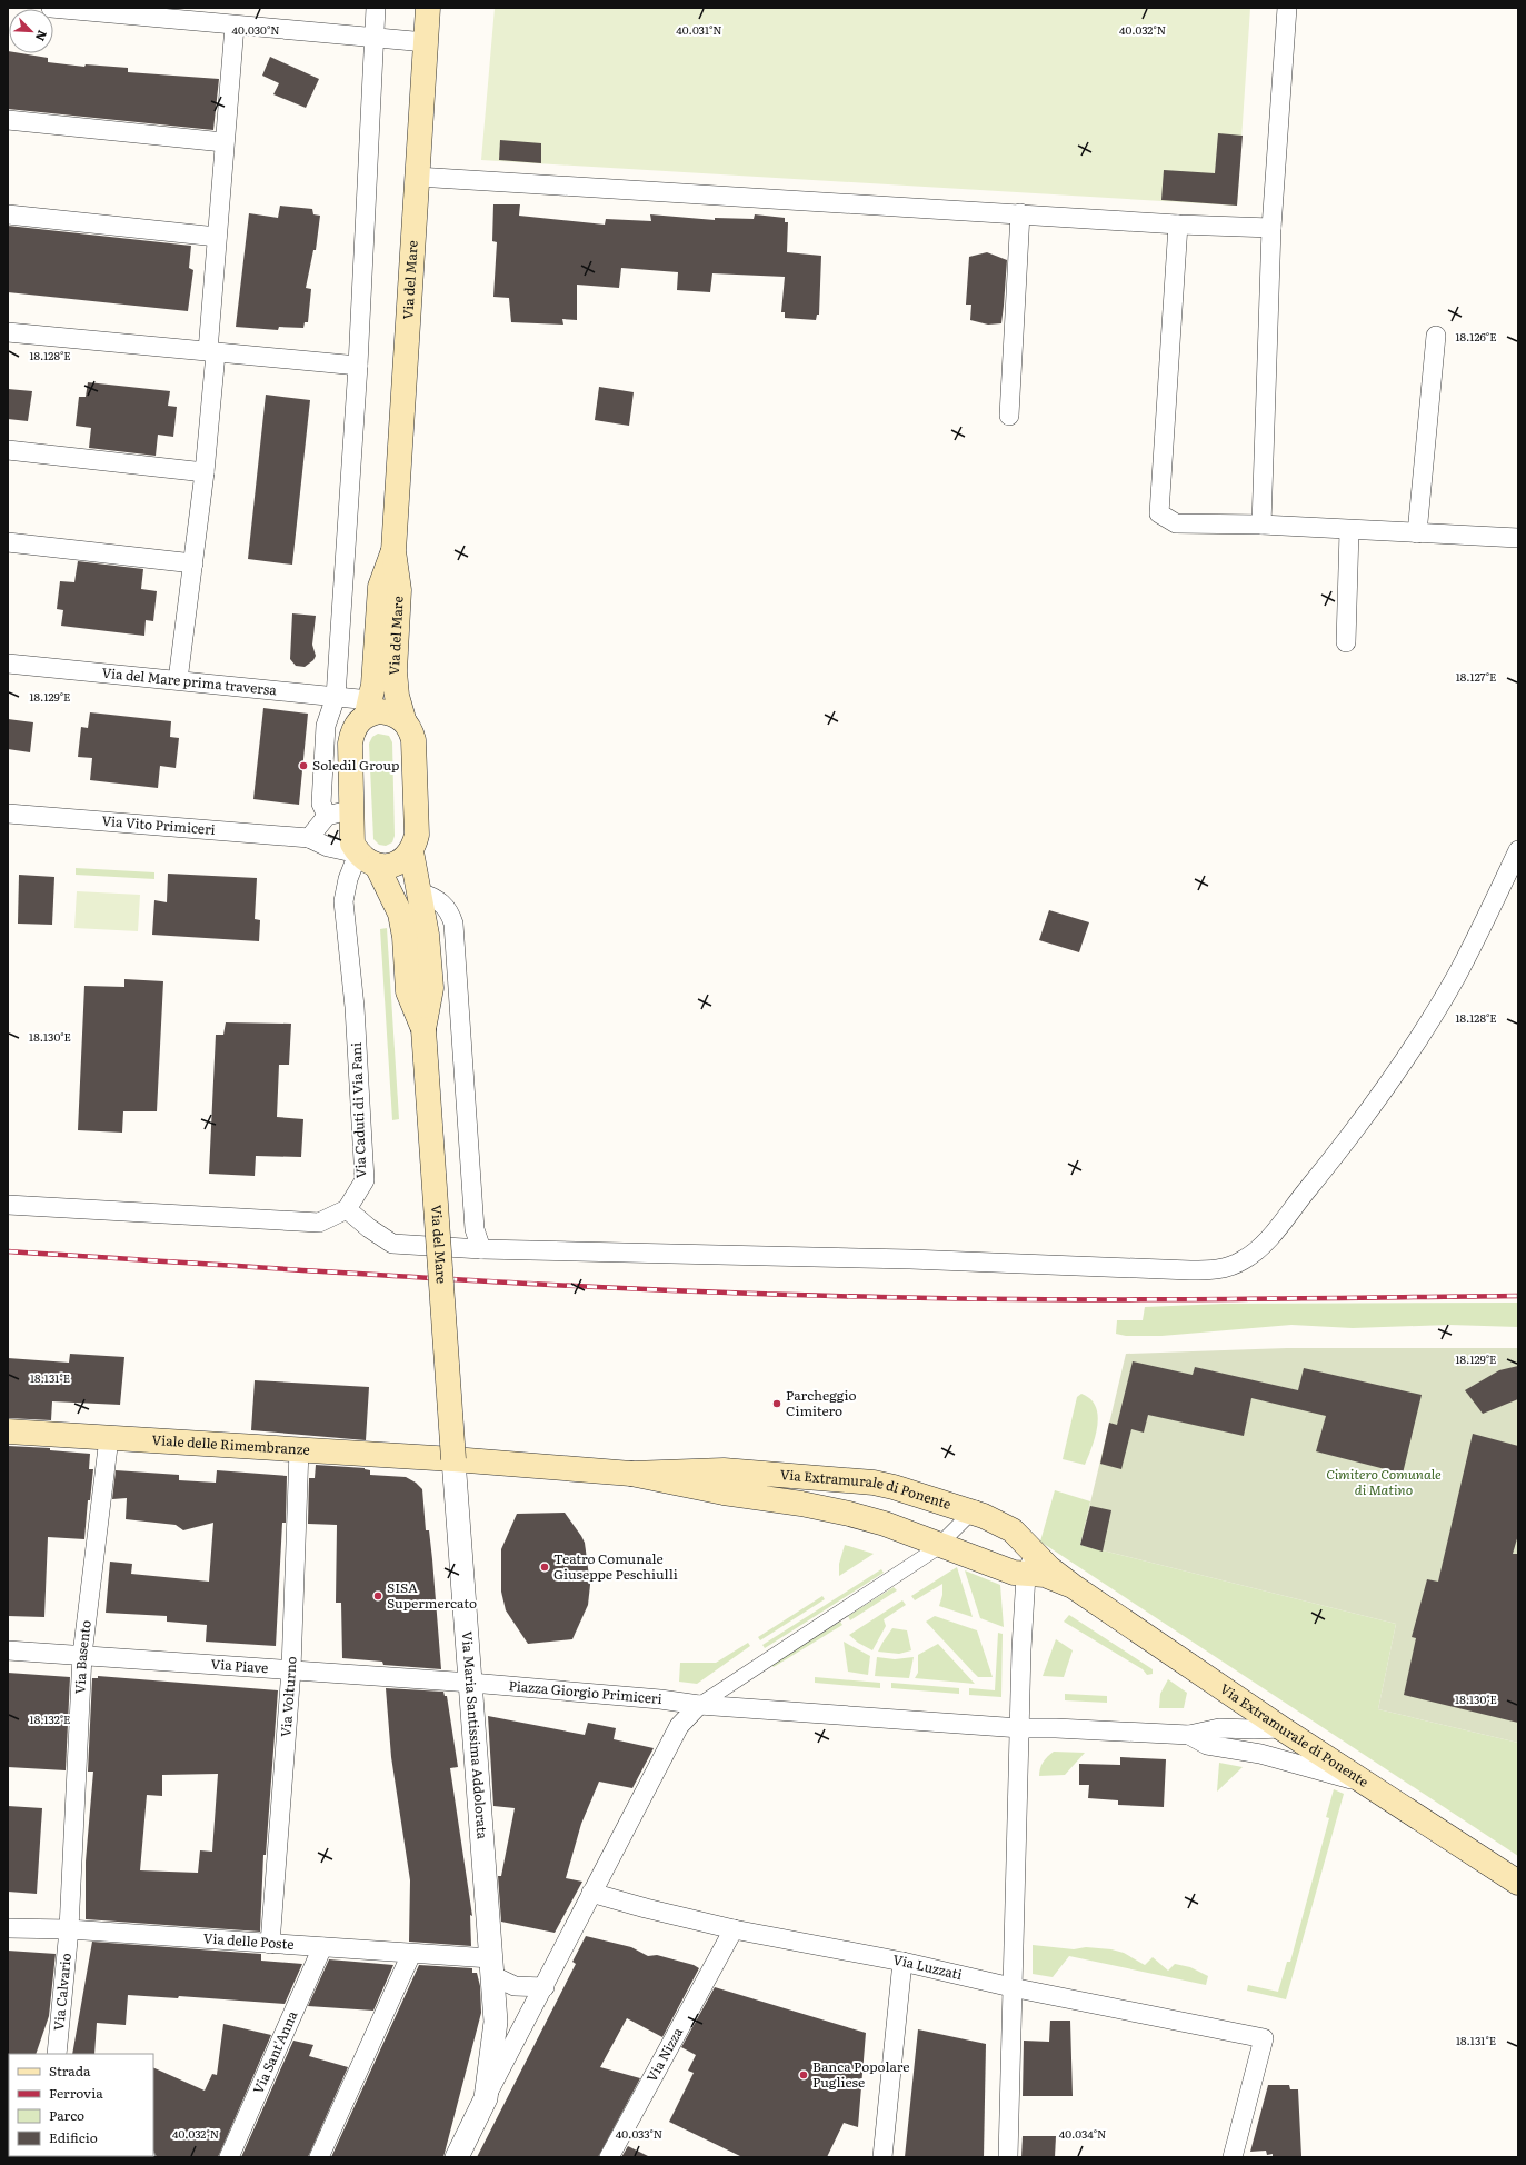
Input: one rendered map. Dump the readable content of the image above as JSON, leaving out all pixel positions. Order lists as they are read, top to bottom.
{
  "streets": {
    "main road": ["Via del Mare", "Viale delle Rimembranze", "Via Extramurale di Ponente"],
    "street": [
      "Via del Mare prima traversa",
      "Via Vito Primiceri",
      "Via Caduti di Via Fani",
      "Via Basento",
      "Via Piave",
      "Piazza Giorgio Primiceri",
      "Via Volturno",
      "Via Maria Santissima Addolorata",
      "Via delle Poste",
      "Via Luzzati",
      "Via Calvario",
      "Via Sant'Anna",
      "Via Nizza"
    ]
  },
  "crossings": [
    ["Via del Mare", "Via del Mare prima traversa"],
    ["Via del Mare", "Via Vito Primiceri"],
    ["Via del Mare", "Via Caduti di Via Fani"],
    ["Via del Mare", "Viale delle Rimembranze"],
    ["Via del Mare", "Via Extramurale di Ponente"],
    ["Via del Mare", "Via Maria Santissima Addolorata"],
    ["Via Vito Primiceri", "Via Caduti di Via Fani"],
    ["Viale delle Rimembranze", "Via Extramurale di Ponente"],
    ["Viale delle Rimembranze", "Via Basento"],
    ["Viale delle Rimembranze", "Via Volturno"],
    ["Viale delle Rimembranze", "Via Maria Santissima Addolorata"],
    ["Via Extramurale di Ponente", "Via Maria Santissima Addolorata"],
    ["Via Basento", "Via Piave"],
    ["Via Basento", "Via delle Poste"],
    ["Via Basento", "Via Calvario"],
    ["Via Piave", "Piazza Giorgio Primiceri"],
    ["Via Piave", "Via Volturno"],
    ["Via Piave", "Via Maria Santissima Addolorata"],
    ["Piazza Giorgio Primiceri", "Via Maria Santissima Addolorata"],
    ["Via Volturno", "Via delle Poste"],
    ["Via Maria Santissima Addolorata", "Via delle Poste"],
    ["Via delle Poste", "Via Calvario"],
    ["Via delle Poste", "Via Sant'Anna"],
    ["Via Luzzati", "Via Nizza"]
  ],
  "parks": ["Cimitero Comunale di Matino"],
  "places": [
    "Soledil Group",
    "Parcheggio Cimitero",
    "Teatro Comunale Giuseppe Peschiulli",
    "SISA Supermercato",
    "Banca Popolare Pugliese"
  ],
  "legend": [
    "Strada",
    "Ferrovia",
    "Parco",
    "Edificio"
  ],
  "north": "bottom right",
  "coordinates": [
    "40.031°N",
    "40.030°N",
    "40.032°N",
    "18.126°E",
    "18.128°E",
    "18.127°E",
    "18.129°E",
    "18.130°E",
    "18.131°E",
    "18.132°E",
    "40.033°N",
    "40.034°N"
  ]
}
